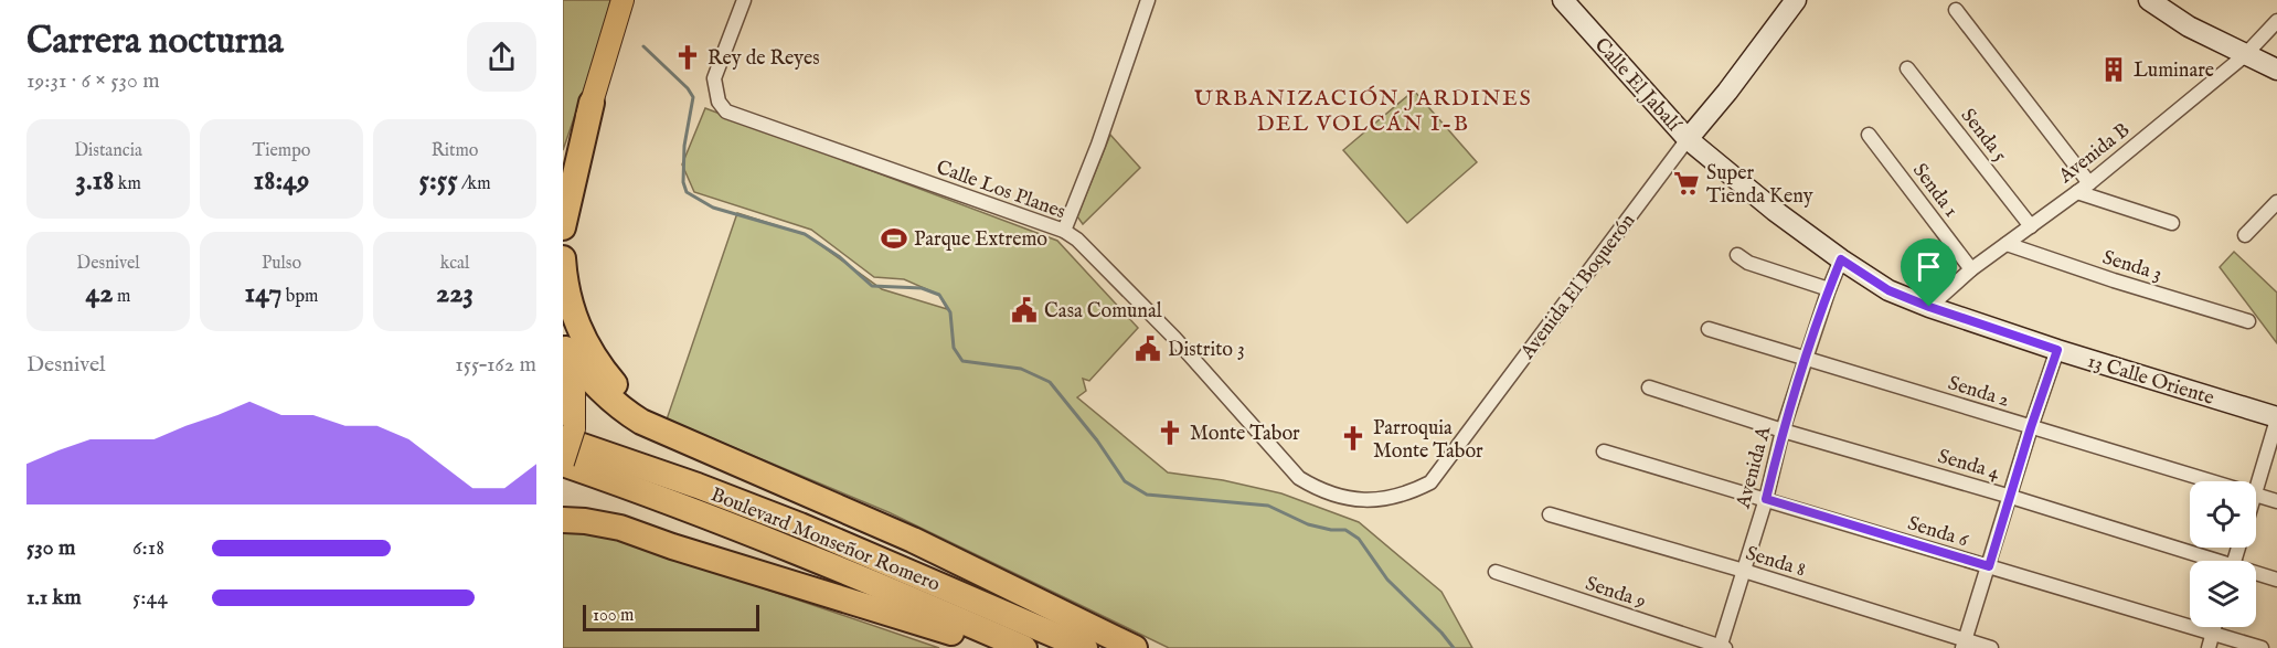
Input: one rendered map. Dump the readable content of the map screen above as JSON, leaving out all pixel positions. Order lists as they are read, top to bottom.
{
  "streets": {
    "highway": ["Boulevard Monseñor Romero"],
    "main road": ["Calle El Jabalí", "Avenida El Boquerón", "13 Calle Oriente"],
    "street": [
      "Senda 5",
      "Avenida B",
      "Calle Los Planes",
      "Senda 1",
      "Senda 3",
      "Senda 2",
      "Senda 4",
      "Avenida A",
      "Senda 6",
      "Senda 8",
      "Senda 9"
    ]
  },
  "crossings": [
    ["Calle El Jabalí", "Avenida El Boquerón"],
    ["Calle El Jabalí", "13 Calle Oriente"],
    ["Senda 5", "Avenida B"],
    ["Avenida B", "Senda 1"],
    ["Avenida B", "Senda 3"],
    ["Avenida B", "13 Calle Oriente"],
    ["Calle Los Planes", "Avenida El Boquerón"],
    ["Avenida El Boquerón", "13 Calle Oriente"],
    ["13 Calle Oriente", "Avenida A"],
    ["Senda 2", "Avenida A"],
    ["Senda 4", "Avenida A"],
    ["Avenida A", "Senda 6"],
    ["Avenida A", "Senda 8"],
    ["Avenida A", "Senda 9"]
  ],
  "districts": ["URBANIZACIÓN JARDINES DEL VOLCÁN I-B"],
  "places": {
    "church": ["Rey de Reyes", "Monte Tabor", "Parroquia Monte Tabor"],
    "building": ["Luminare"],
    "supermarket": ["Super Tienda Keny"],
    "sports": ["Parque Extremo"],
    "public building": ["Casa Comunal", "Distrito 3"]
  },
  "scale_bar": "100 m",
  "page": {
    "heading": ["Carrera nocturna", "19:31 · 6 × 530 m"],
    "stats": [
      ["Distancia", "3.18 km"],
      ["Tiempo", "18:49"],
      ["Ritmo", "5:55 /km"],
      ["Desnivel", "42 m"],
      ["Pulso", "147 bpm"],
      ["kcal", "223"]
    ],
    "chart": ["Desnivel", "155–162 m"],
    "list": [
      {
        "name": "530 m",
        "note": "6:18"
      },
      {
        "name": "1.1 km",
        "note": "5:44"
      }
    ],
    "scale": "100 m"
  }
}
